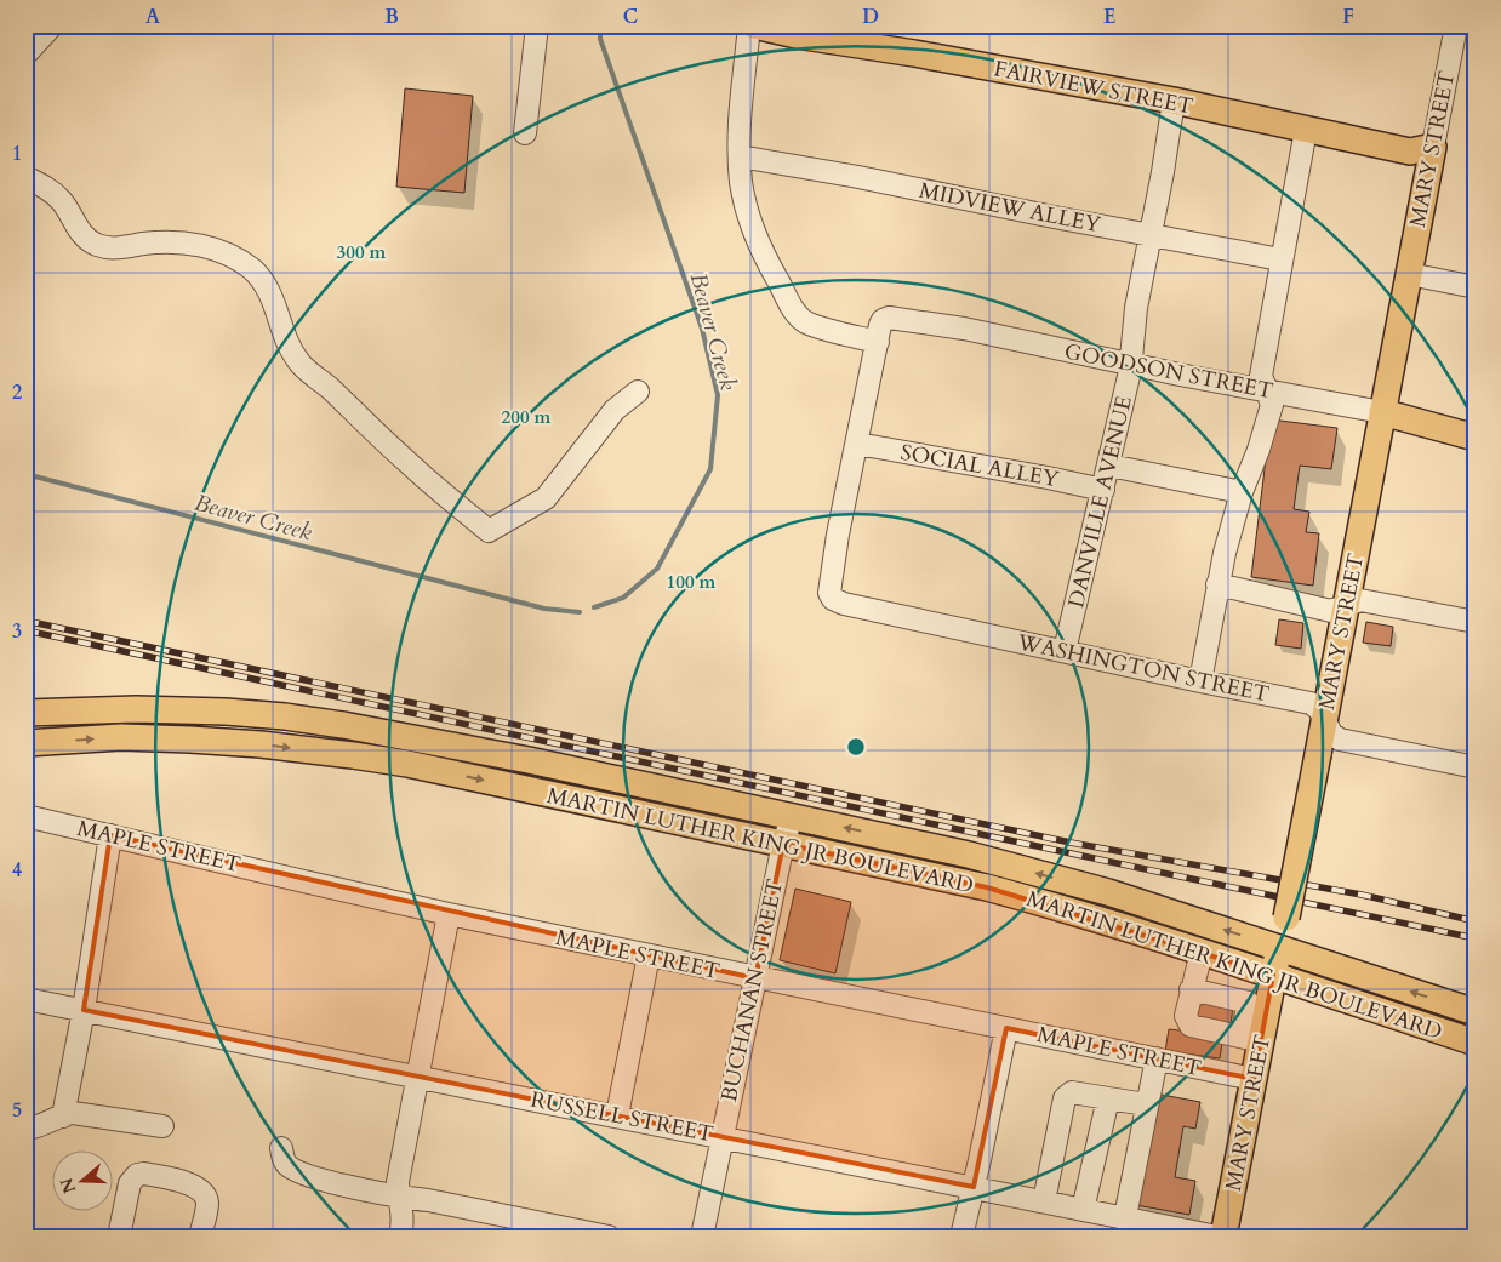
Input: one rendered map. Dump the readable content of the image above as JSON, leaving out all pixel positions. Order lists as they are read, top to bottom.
{
  "streets": {
    "main road": [
      "FAIRVIEW STREET",
      "MARY STREET",
      "GOODSON STREET",
      "MARTIN LUTHER KING JR BOULEVARD"
    ],
    "street": [
      "MIDVIEW ALLEY",
      "SOCIAL ALLEY",
      "DANVILLE AVENUE",
      "WASHINGTON STREET",
      "MAPLE STREET",
      "BUCHANAN STREET",
      "RUSSELL STREET"
    ]
  },
  "crossings": [
    ["FAIRVIEW STREET", "MARY STREET"],
    ["FAIRVIEW STREET", "DANVILLE AVENUE"],
    ["MARY STREET", "GOODSON STREET"],
    ["MARY STREET", "WASHINGTON STREET"],
    ["MARY STREET", "MARTIN LUTHER KING JR BOULEVARD"],
    ["MARY STREET", "MAPLE STREET"],
    ["MIDVIEW ALLEY", "DANVILLE AVENUE"],
    ["GOODSON STREET", "DANVILLE AVENUE"],
    ["SOCIAL ALLEY", "DANVILLE AVENUE"],
    ["SOCIAL ALLEY", "WASHINGTON STREET"],
    ["DANVILLE AVENUE", "WASHINGTON STREET"],
    ["MARTIN LUTHER KING JR BOULEVARD", "BUCHANAN STREET"],
    ["MAPLE STREET", "BUCHANAN STREET"],
    ["BUCHANAN STREET", "RUSSELL STREET"]
  ],
  "water": ["Beaver Creek"],
  "north": "left",
  "grid": {
    "columns": [
      "A",
      "B",
      "C",
      "D",
      "E",
      "F"
    ],
    "rows": [
      "1",
      "2",
      "3",
      "4",
      "5"
    ]
  },
  "rings": ["300 m", "200 m", "100 m"]
}
